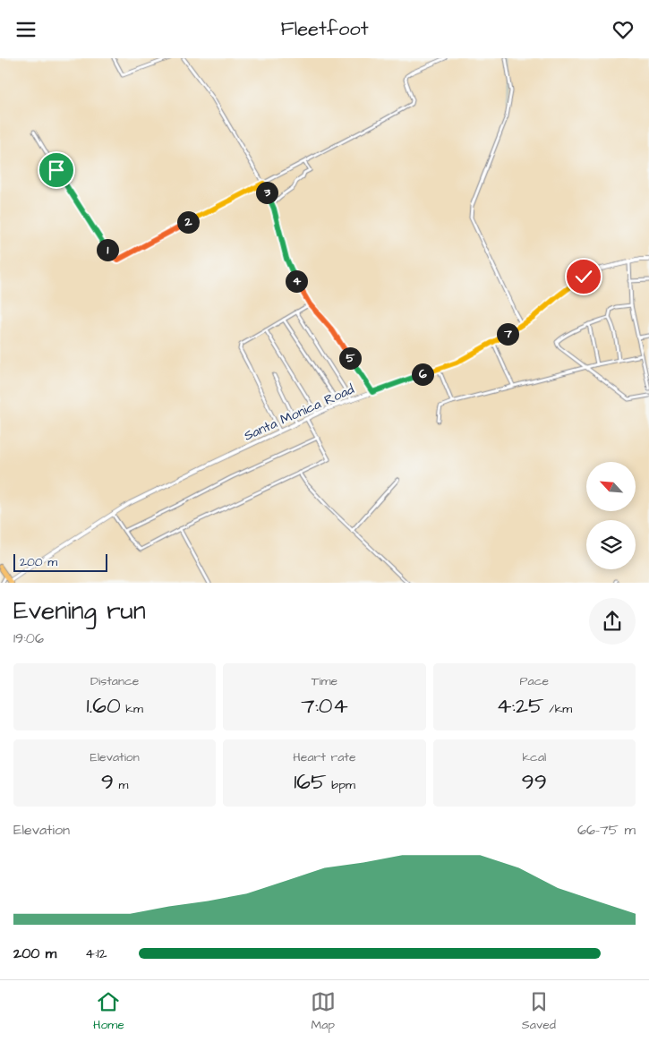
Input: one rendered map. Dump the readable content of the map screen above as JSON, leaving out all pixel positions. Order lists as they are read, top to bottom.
{
  "streets": {
    "street": ["Santa Monica Road"]
  },
  "scale_bar": "200 m",
  "north": "top left",
  "page": {
    "header": "Fleetfoot",
    "pins": [
      "3",
      "2",
      "1",
      "4",
      "7",
      "5",
      "6"
    ],
    "scale": "200 m",
    "heading": ["Evening run", "19:06"],
    "stats": [
      ["Distance", "1.60 km"],
      ["Time", "7:04"],
      ["Pace", "4:25 /km"],
      ["Elevation", "9 m"],
      ["Heart rate", "165 bpm"],
      ["kcal", "99"]
    ],
    "chart": ["Elevation", "66–75 m"],
    "list": [
      {
        "name": "200 m",
        "note": "4:12"
      }
    ],
    "tabs": ["Home", "Map", "Saved"]
  }
}
